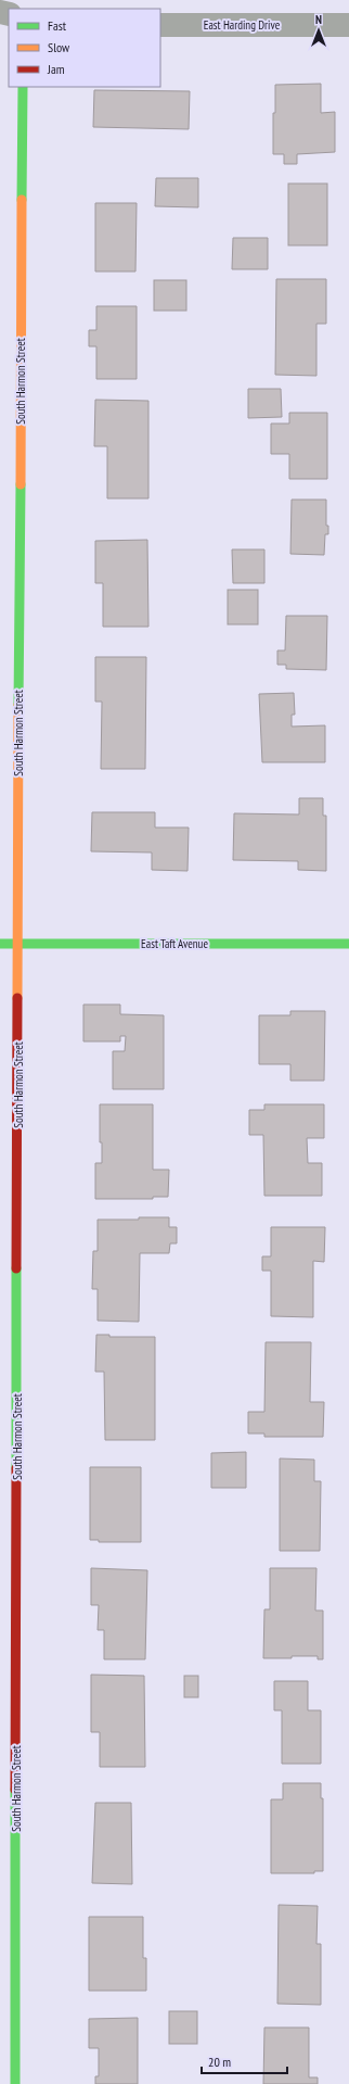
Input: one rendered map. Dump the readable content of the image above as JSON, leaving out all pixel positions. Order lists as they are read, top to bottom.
{
  "streets": {
    "street": ["East Harding Drive", "South Harmon Street", "East Taft Avenue"]
  },
  "crossings": [
    ["South Harmon Street", "East Taft Avenue"]
  ],
  "legend": ["Fast", "Slow", "Jam"],
  "scale_bar": "20 m",
  "north": "top"
}
